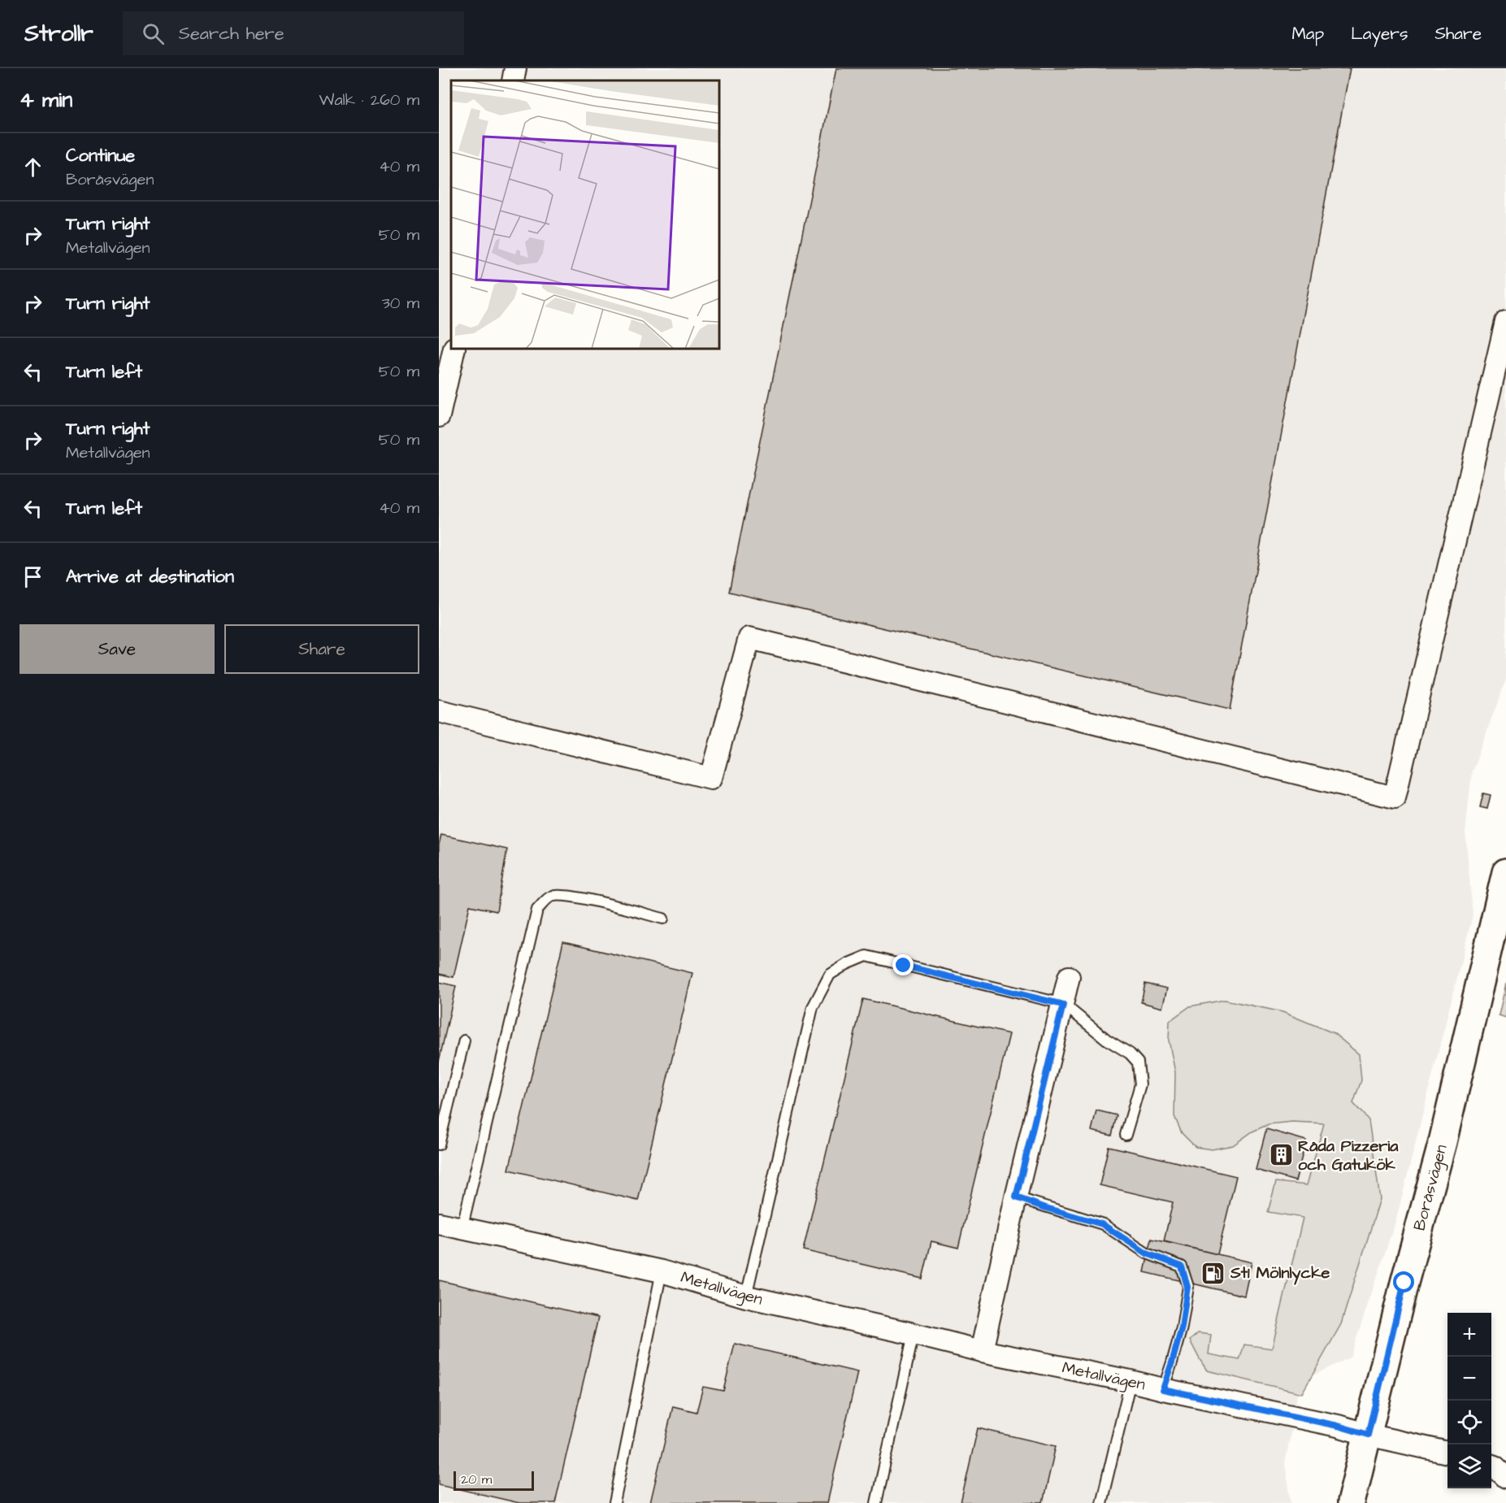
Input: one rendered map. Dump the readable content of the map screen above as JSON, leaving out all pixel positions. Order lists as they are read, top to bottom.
{
  "streets": {
    "street": ["Boråsvägen", "Metallvägen"]
  },
  "crossings": [
    ["Boråsvägen", "Metallvägen"]
  ],
  "places": {
    "building": ["Råda Pizzeria och Gatukök"],
    "fuel station": ["St1 Mölnlycke"]
  },
  "scale_bar": "20 m",
  "page": {
    "header": "Strollr",
    "search": "Search here",
    "nav": ["Map", "Layers", "Share"],
    "heading": ["4 min", "Walk · 260 m"],
    "list": [
      ["Continue", "Boråsvägen", "40 m"],
      ["Turn right", "Metallvägen", "50 m"],
      ["Turn right", "30 m"],
      ["Turn left", "50 m"],
      ["Turn right", "Metallvägen", "50 m"],
      ["Turn left", "40 m"],
      "Arrive at destination"
    ],
    "buttons": ["Save", "Share"],
    "map_buttons": ["+", "−"],
    "scale": "20 m"
  }
}
